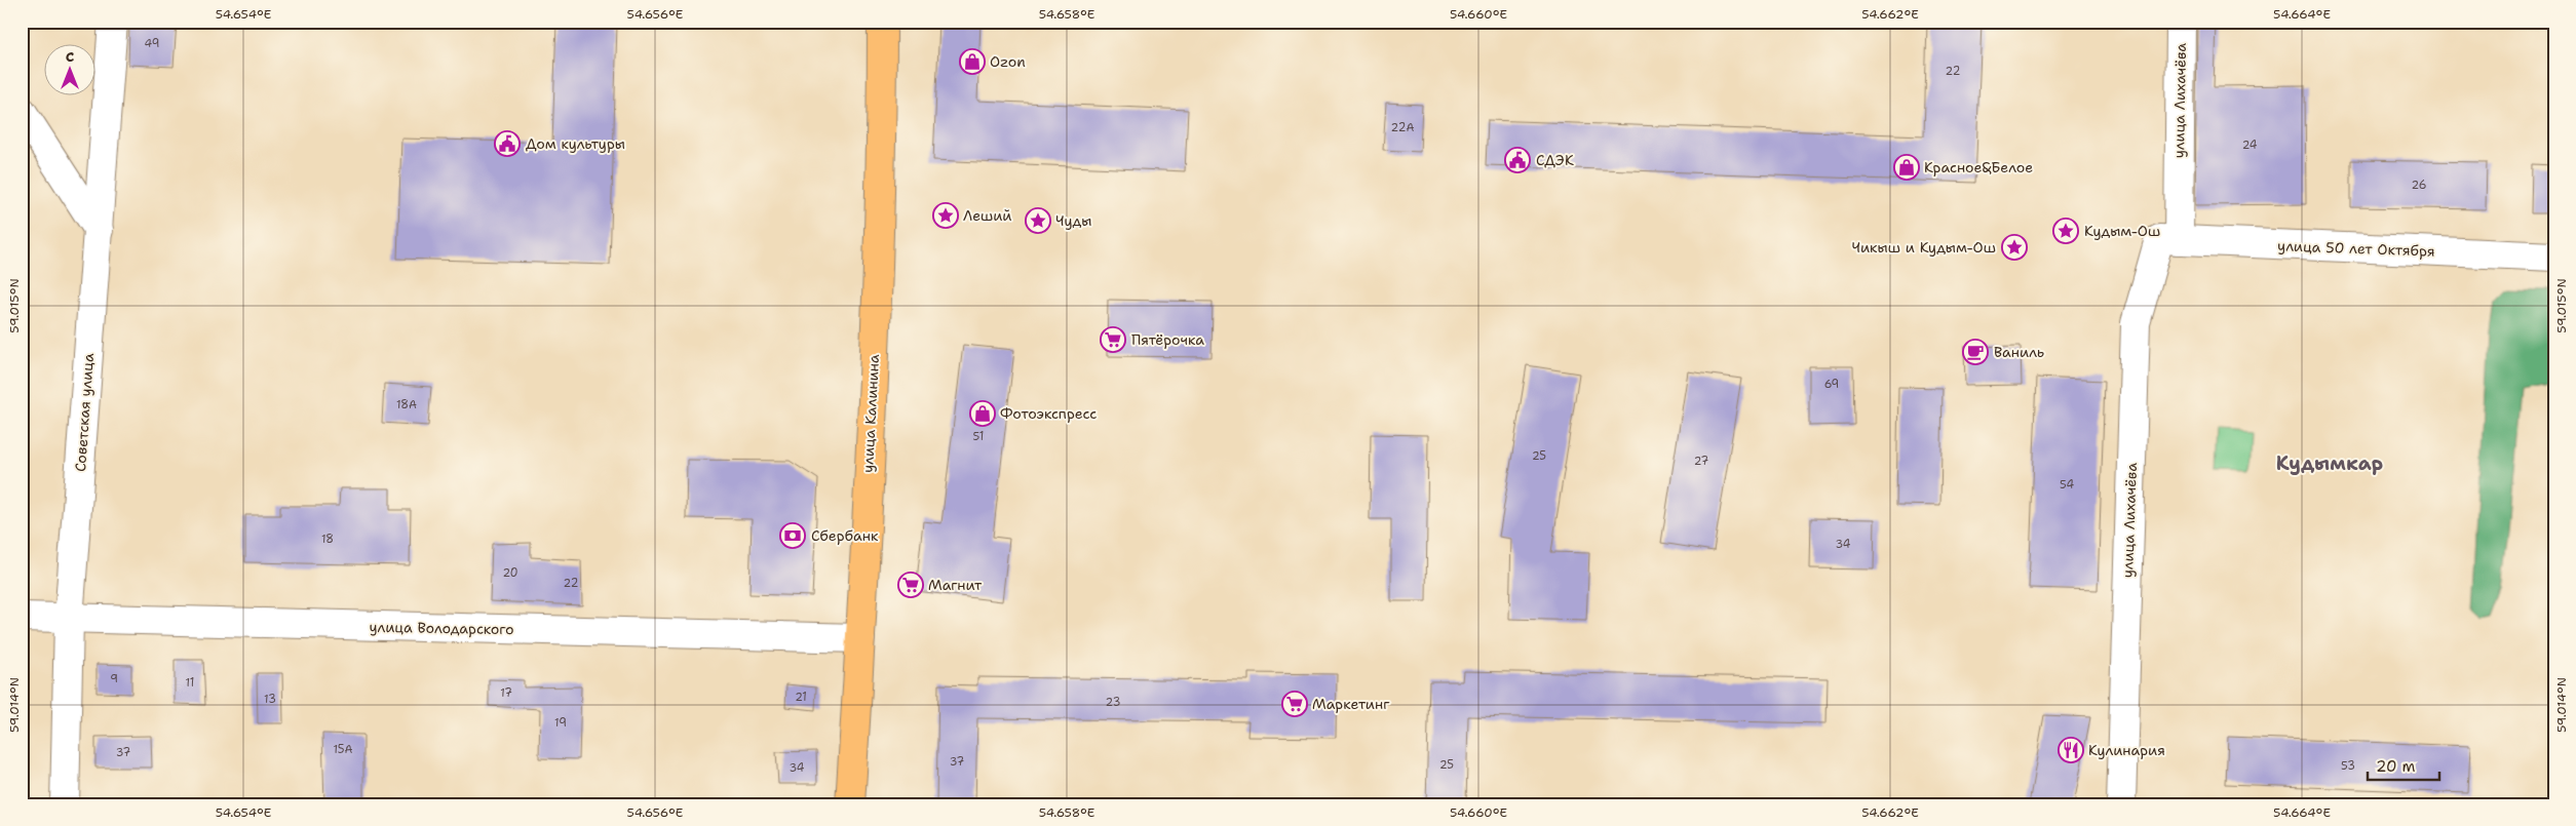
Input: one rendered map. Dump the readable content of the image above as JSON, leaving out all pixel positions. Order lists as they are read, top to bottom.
{
  "streets": {
    "main road": ["улица Калинина"],
    "street": [
      "улица Лихачёва",
      "улица 50 лет Октября",
      "Советская улица",
      "улица Володарского"
    ]
  },
  "crossings": [
    ["улица Лихачёва", "улица 50 лет Октября"],
    ["Советская улица", "улица Володарского"],
    ["улица Калинина", "улица Володарского"]
  ],
  "districts": ["Кудымкар"],
  "places": {
    "shop": ["Ozon", "Красное&Белое", "Фотоэкспресс"],
    "public building": ["Дом культуры", "СДЭК"],
    "place": [
      "Леший",
      "Чуды",
      "Кудым-Ош",
      "Чикыш и Кудым-Ош"
    ],
    "supermarket": ["Пятёрочка", "Магнит", "Маркетинг"],
    "cafe": ["Ваниль"],
    "bank": ["Сбербанк"],
    "restaurant": ["Кулинария"]
  },
  "house_numbers": [
    "49",
    "22",
    "22А",
    "24",
    "26",
    "69",
    "18А",
    "51",
    "25",
    "27",
    "54",
    "18",
    "34",
    "20",
    "22",
    "9",
    "11",
    "17",
    "21",
    "13",
    "23",
    "19",
    "15А",
    "37",
    "37",
    "25",
    "53",
    "34"
  ],
  "scale_bar": "20 m",
  "north": "top",
  "coordinates": [
    "54.654°E",
    "54.656°E",
    "54.658°E",
    "54.660°E",
    "54.662°E",
    "54.664°E",
    "59.015°N",
    "59.014°N"
  ]
}
